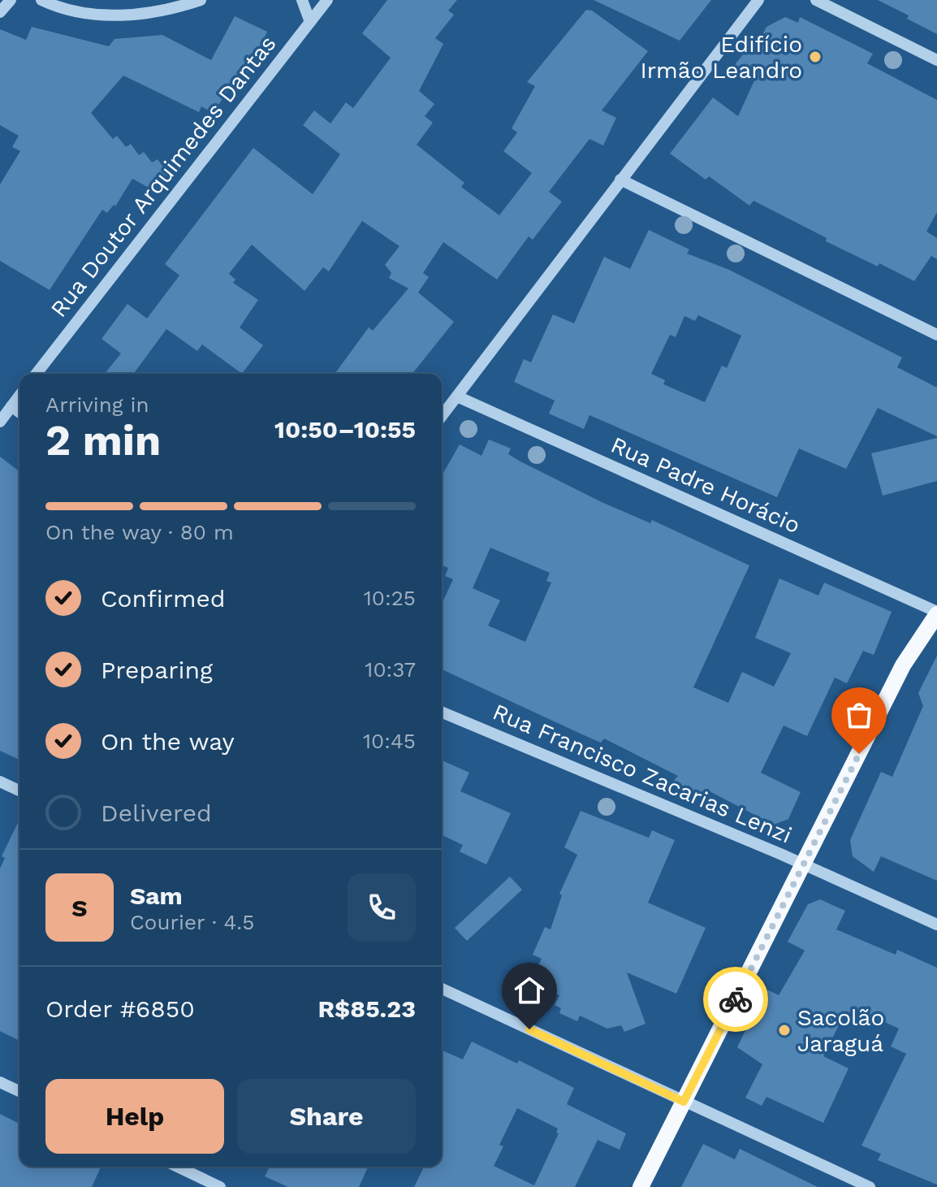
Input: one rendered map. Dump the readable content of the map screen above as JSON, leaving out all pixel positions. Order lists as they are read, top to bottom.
{
  "streets": {
    "street": ["Rua Doutor Arquimedes Dantas", "Rua Padre Horácio", "Rua Francisco Zacarias Lenzi"]
  },
  "places": ["Edifício Irmão Leandro", "Sacolão Jaraguá"],
  "page": {
    "heading": ["2 min", "Arriving in", "10:50–10:55"],
    "panel": [
      "Sam",
      "Courier · 4.5",
      "Order #6850",
      "R$85.23"
    ],
    "bar": "On the way · 80 m",
    "list": [
      ["Confirmed", "10:25"],
      ["Preparing", "10:37"],
      ["On the way", "10:45"],
      "Delivered"
    ],
    "round": "S",
    "buttons": ["Help", "Share"]
  }
}
